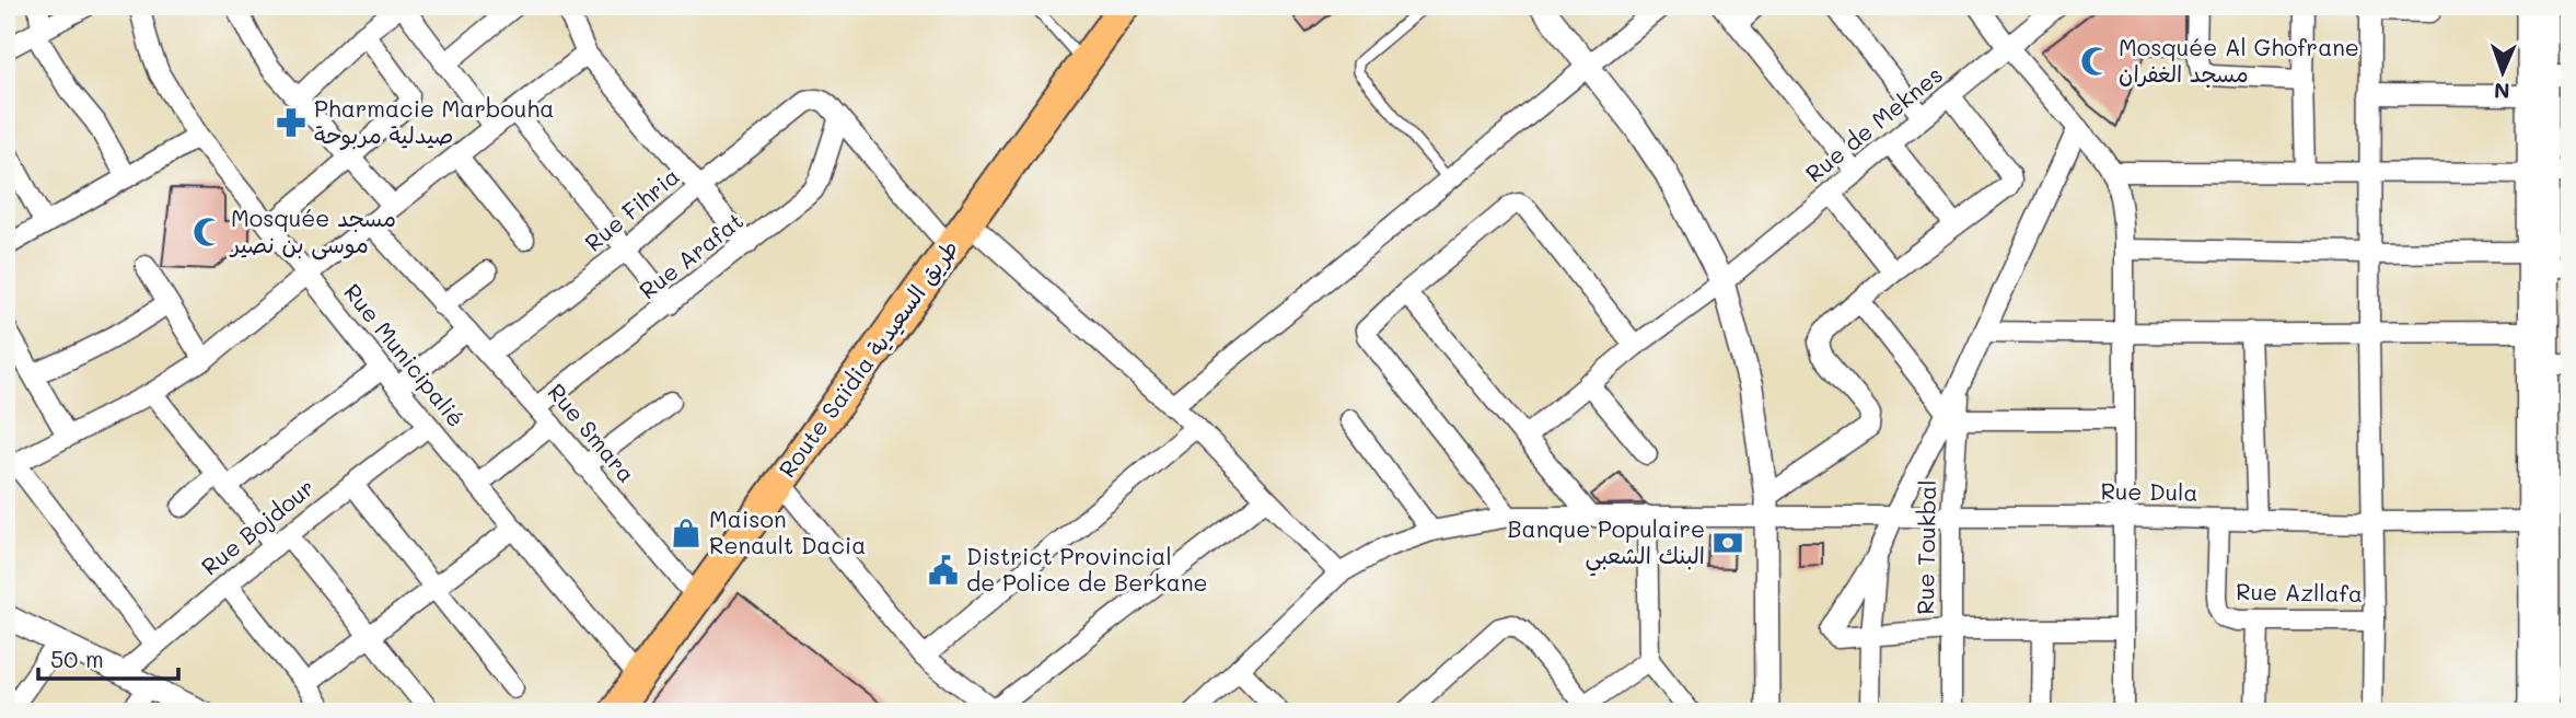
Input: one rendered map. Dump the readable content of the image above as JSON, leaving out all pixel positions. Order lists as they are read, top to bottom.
{
  "streets": {
    "highway": ["Route Saïdia طريق السعيدية"],
    "street": [
      "Rue de Meknes",
      "Rue Fihria",
      "Rue Arafat",
      "Rue Municipalié",
      "Rue Smara",
      "Rue Dula",
      "Rue Bojdour",
      "Rue Toukbal",
      "Rue Azllafa"
    ]
  },
  "crossings": [
    ["Rue Fihria", "Rue Arafat"],
    ["Rue Fihria", "Rue Smara"],
    ["Rue Arafat", "Rue Smara"],
    ["Rue Municipalié", "Route Saïdia طريق السعيدية"],
    ["Rue Municipalié", "Rue Bojdour"],
    ["Route Saïdia طريق السعيدية", "Rue Smara"],
    ["Rue Dula", "Rue Toukbal"],
    ["Rue Dula", "Rue Azllafa"]
  ],
  "places": {
    "mosque": ["Mosquée Al Ghofrane مسجد الغفران", "Mosquée مسجد موسى بن نصير"],
    "pharmacy": ["Pharmacie Marbouha صيدلية مربوحة"],
    "shop": ["Maison Renault Dacia"],
    "bank": ["Banque Populaire البنك الشعبي"],
    "public building": ["District Provincial de Police de Berkane"]
  },
  "scale_bar": "50 m",
  "north": "bottom"
}
